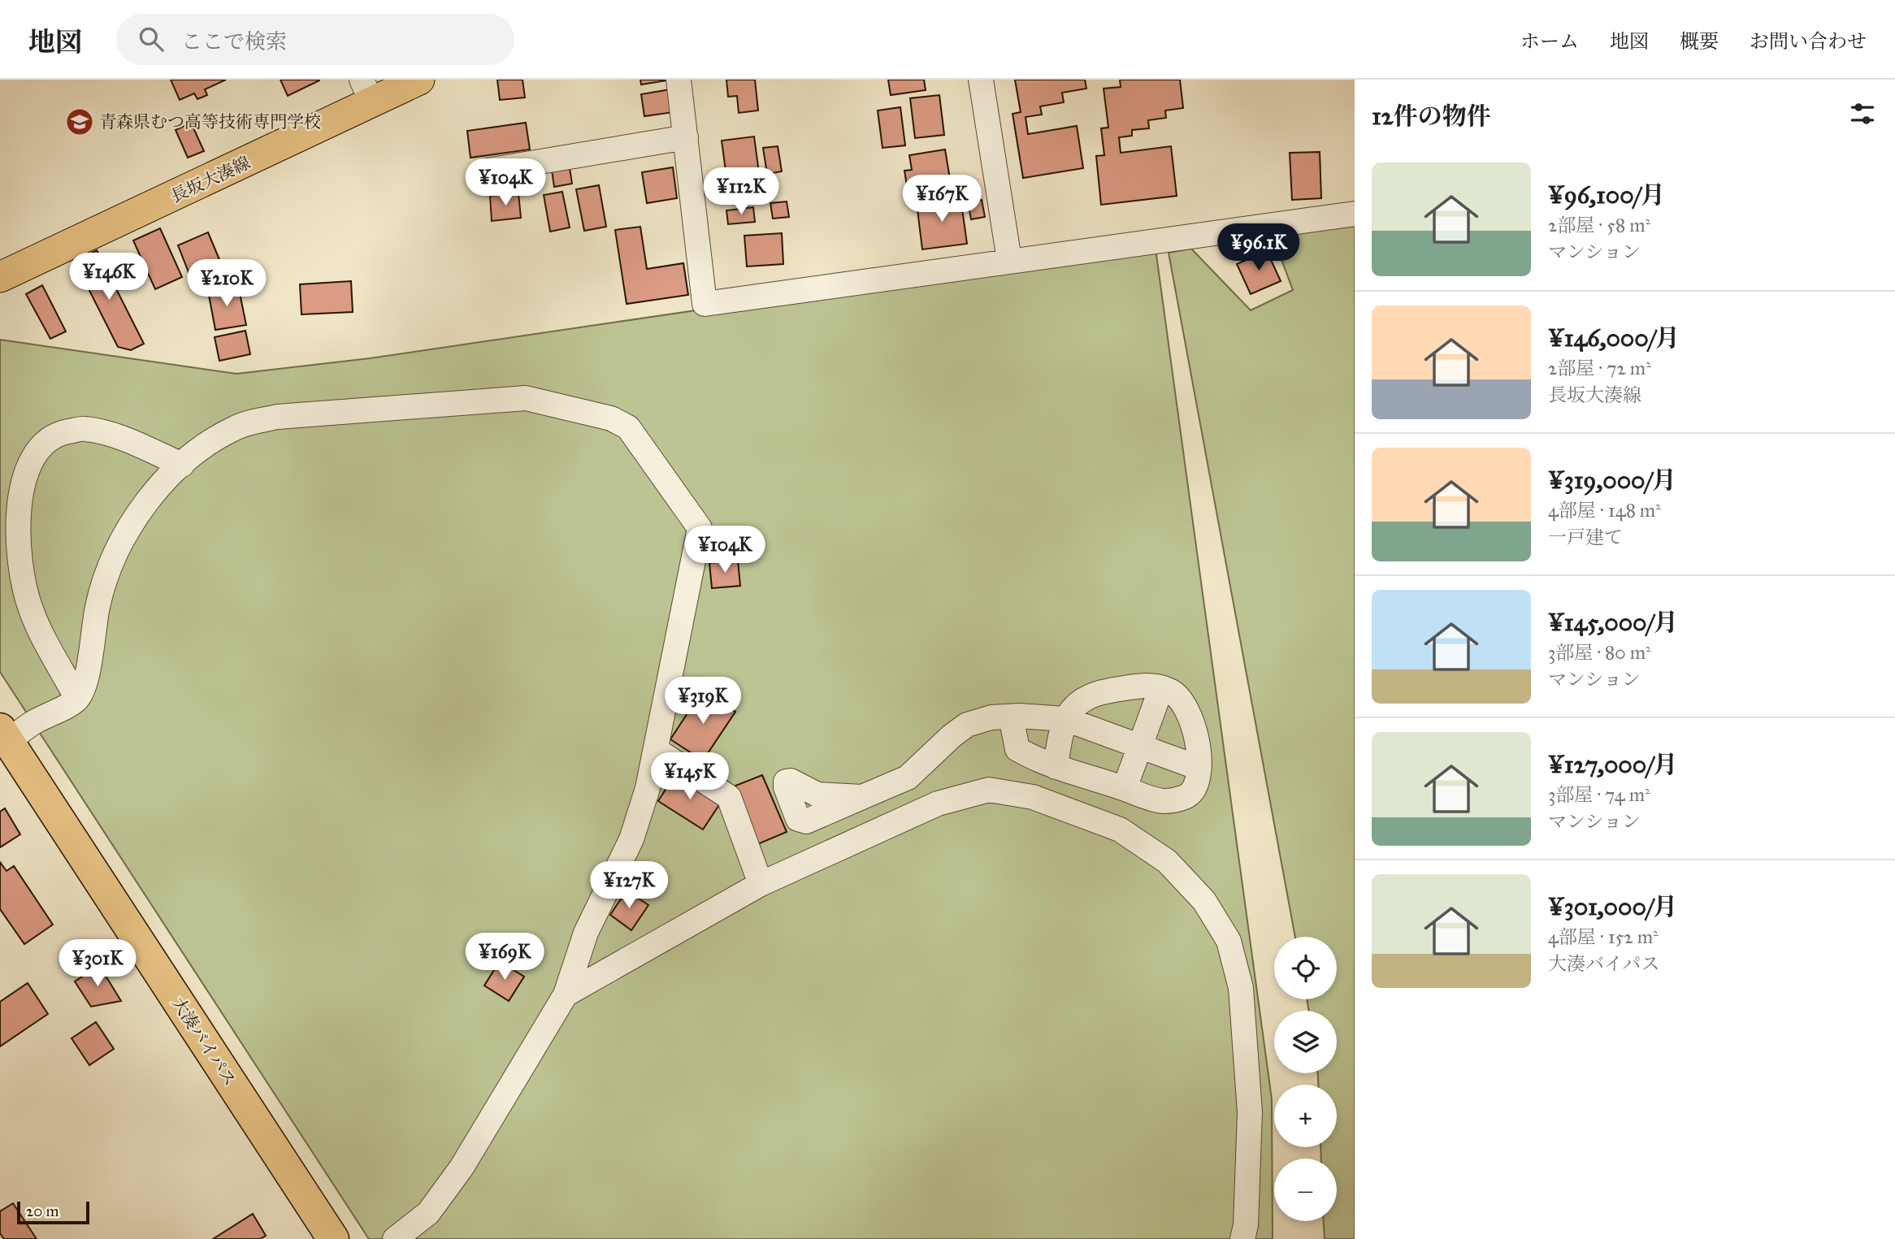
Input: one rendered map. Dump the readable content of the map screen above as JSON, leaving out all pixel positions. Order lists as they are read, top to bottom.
{
  "streets": {
    "highway": ["大湊バイパス"],
    "main road": ["長坂大湊線"]
  },
  "places": {
    "school or university": ["青森県むつ高等技術専門学校"]
  },
  "scale_bar": "20 m",
  "page": {
    "header": "地図",
    "search": "ここで検索",
    "nav": [
      "ホーム",
      "地図",
      "概要",
      "お問い合わせ"
    ],
    "heading": "12件の物件",
    "list": [
      {
        "name": "¥96,100/月",
        "note": "2部屋 · 58 m² · マンション"
      },
      {
        "name": "¥146,000/月",
        "note": "2部屋 · 72 m² · 長坂大湊線"
      },
      {
        "name": "¥319,000/月",
        "note": "4部屋 · 148 m² · 一戸建て"
      },
      {
        "name": "¥145,000/月",
        "note": "3部屋 · 80 m² · マンション"
      },
      {
        "name": "¥127,000/月",
        "note": "3部屋 · 74 m² · マンション"
      },
      {
        "name": "¥301,000/月",
        "note": "4部屋 · 152 m² · 大湊バイパス"
      }
    ],
    "price": [
      "¥104K",
      "¥112K",
      "¥167K",
      "¥96.1K",
      "¥146K",
      "¥210K",
      "¥104K",
      "¥319K",
      "¥145K",
      "¥127K",
      "¥169K",
      "¥301K"
    ],
    "map_buttons": ["+", "−"],
    "scale": "20 m"
  }
}
